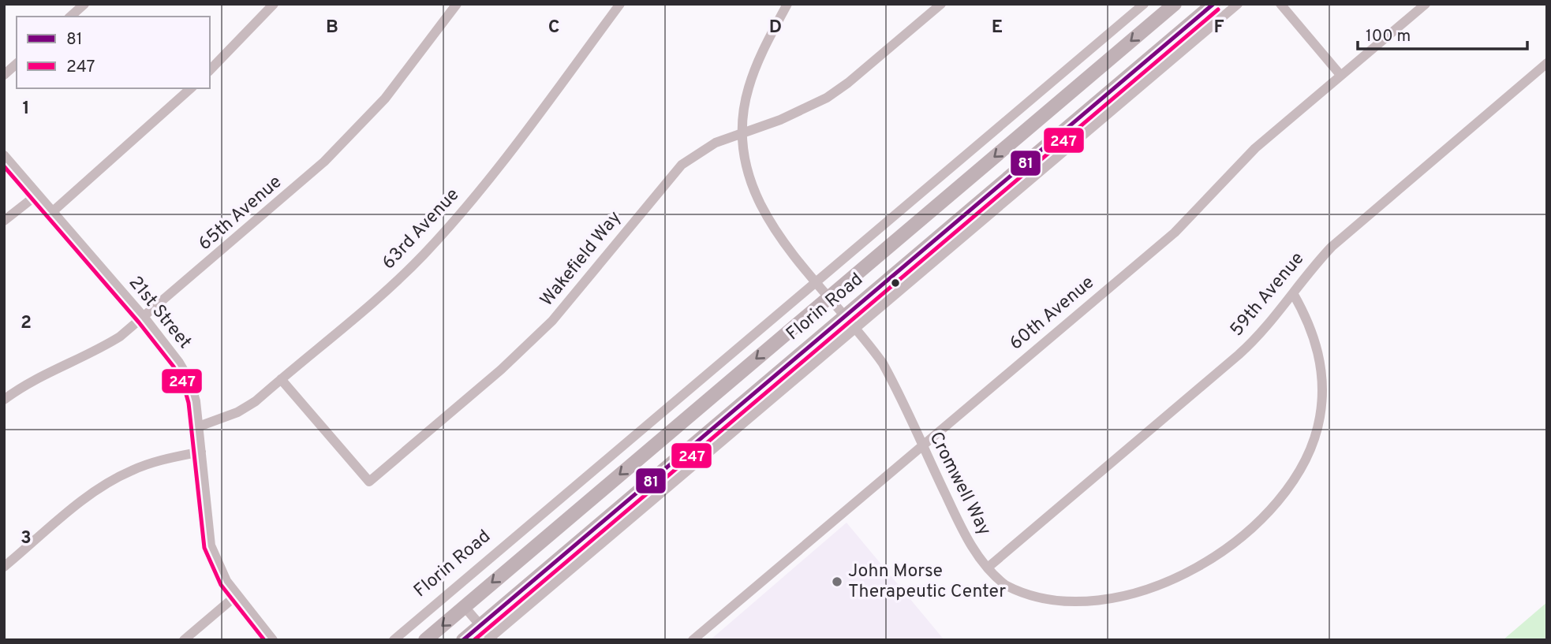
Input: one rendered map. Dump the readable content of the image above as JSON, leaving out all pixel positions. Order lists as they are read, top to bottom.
{
  "streets": {
    "main road": ["Florin Road"],
    "street": [
      "65th Avenue",
      "63rd Avenue",
      "Wakefield Way",
      "59th Avenue",
      "21st Street",
      "60th Avenue",
      "Cromwell Way"
    ]
  },
  "crossings": [
    ["65th Avenue", "21st Street"],
    ["63rd Avenue", "Wakefield Way"],
    ["63rd Avenue", "21st Street"],
    ["Wakefield Way", "Cromwell Way"],
    ["59th Avenue", "Cromwell Way"],
    ["Florin Road", "Cromwell Way"],
    ["60th Avenue", "Cromwell Way"]
  ],
  "places": ["John Morse Therapeutic Center"],
  "lines": ["transit line 81", "transit line 247"],
  "legend": ["81", "247"],
  "scale_bar": "100 m",
  "grid": {
    "columns": [
      "B",
      "C",
      "D",
      "E",
      "F"
    ],
    "rows": ["1", "2", "3"]
  }
}
